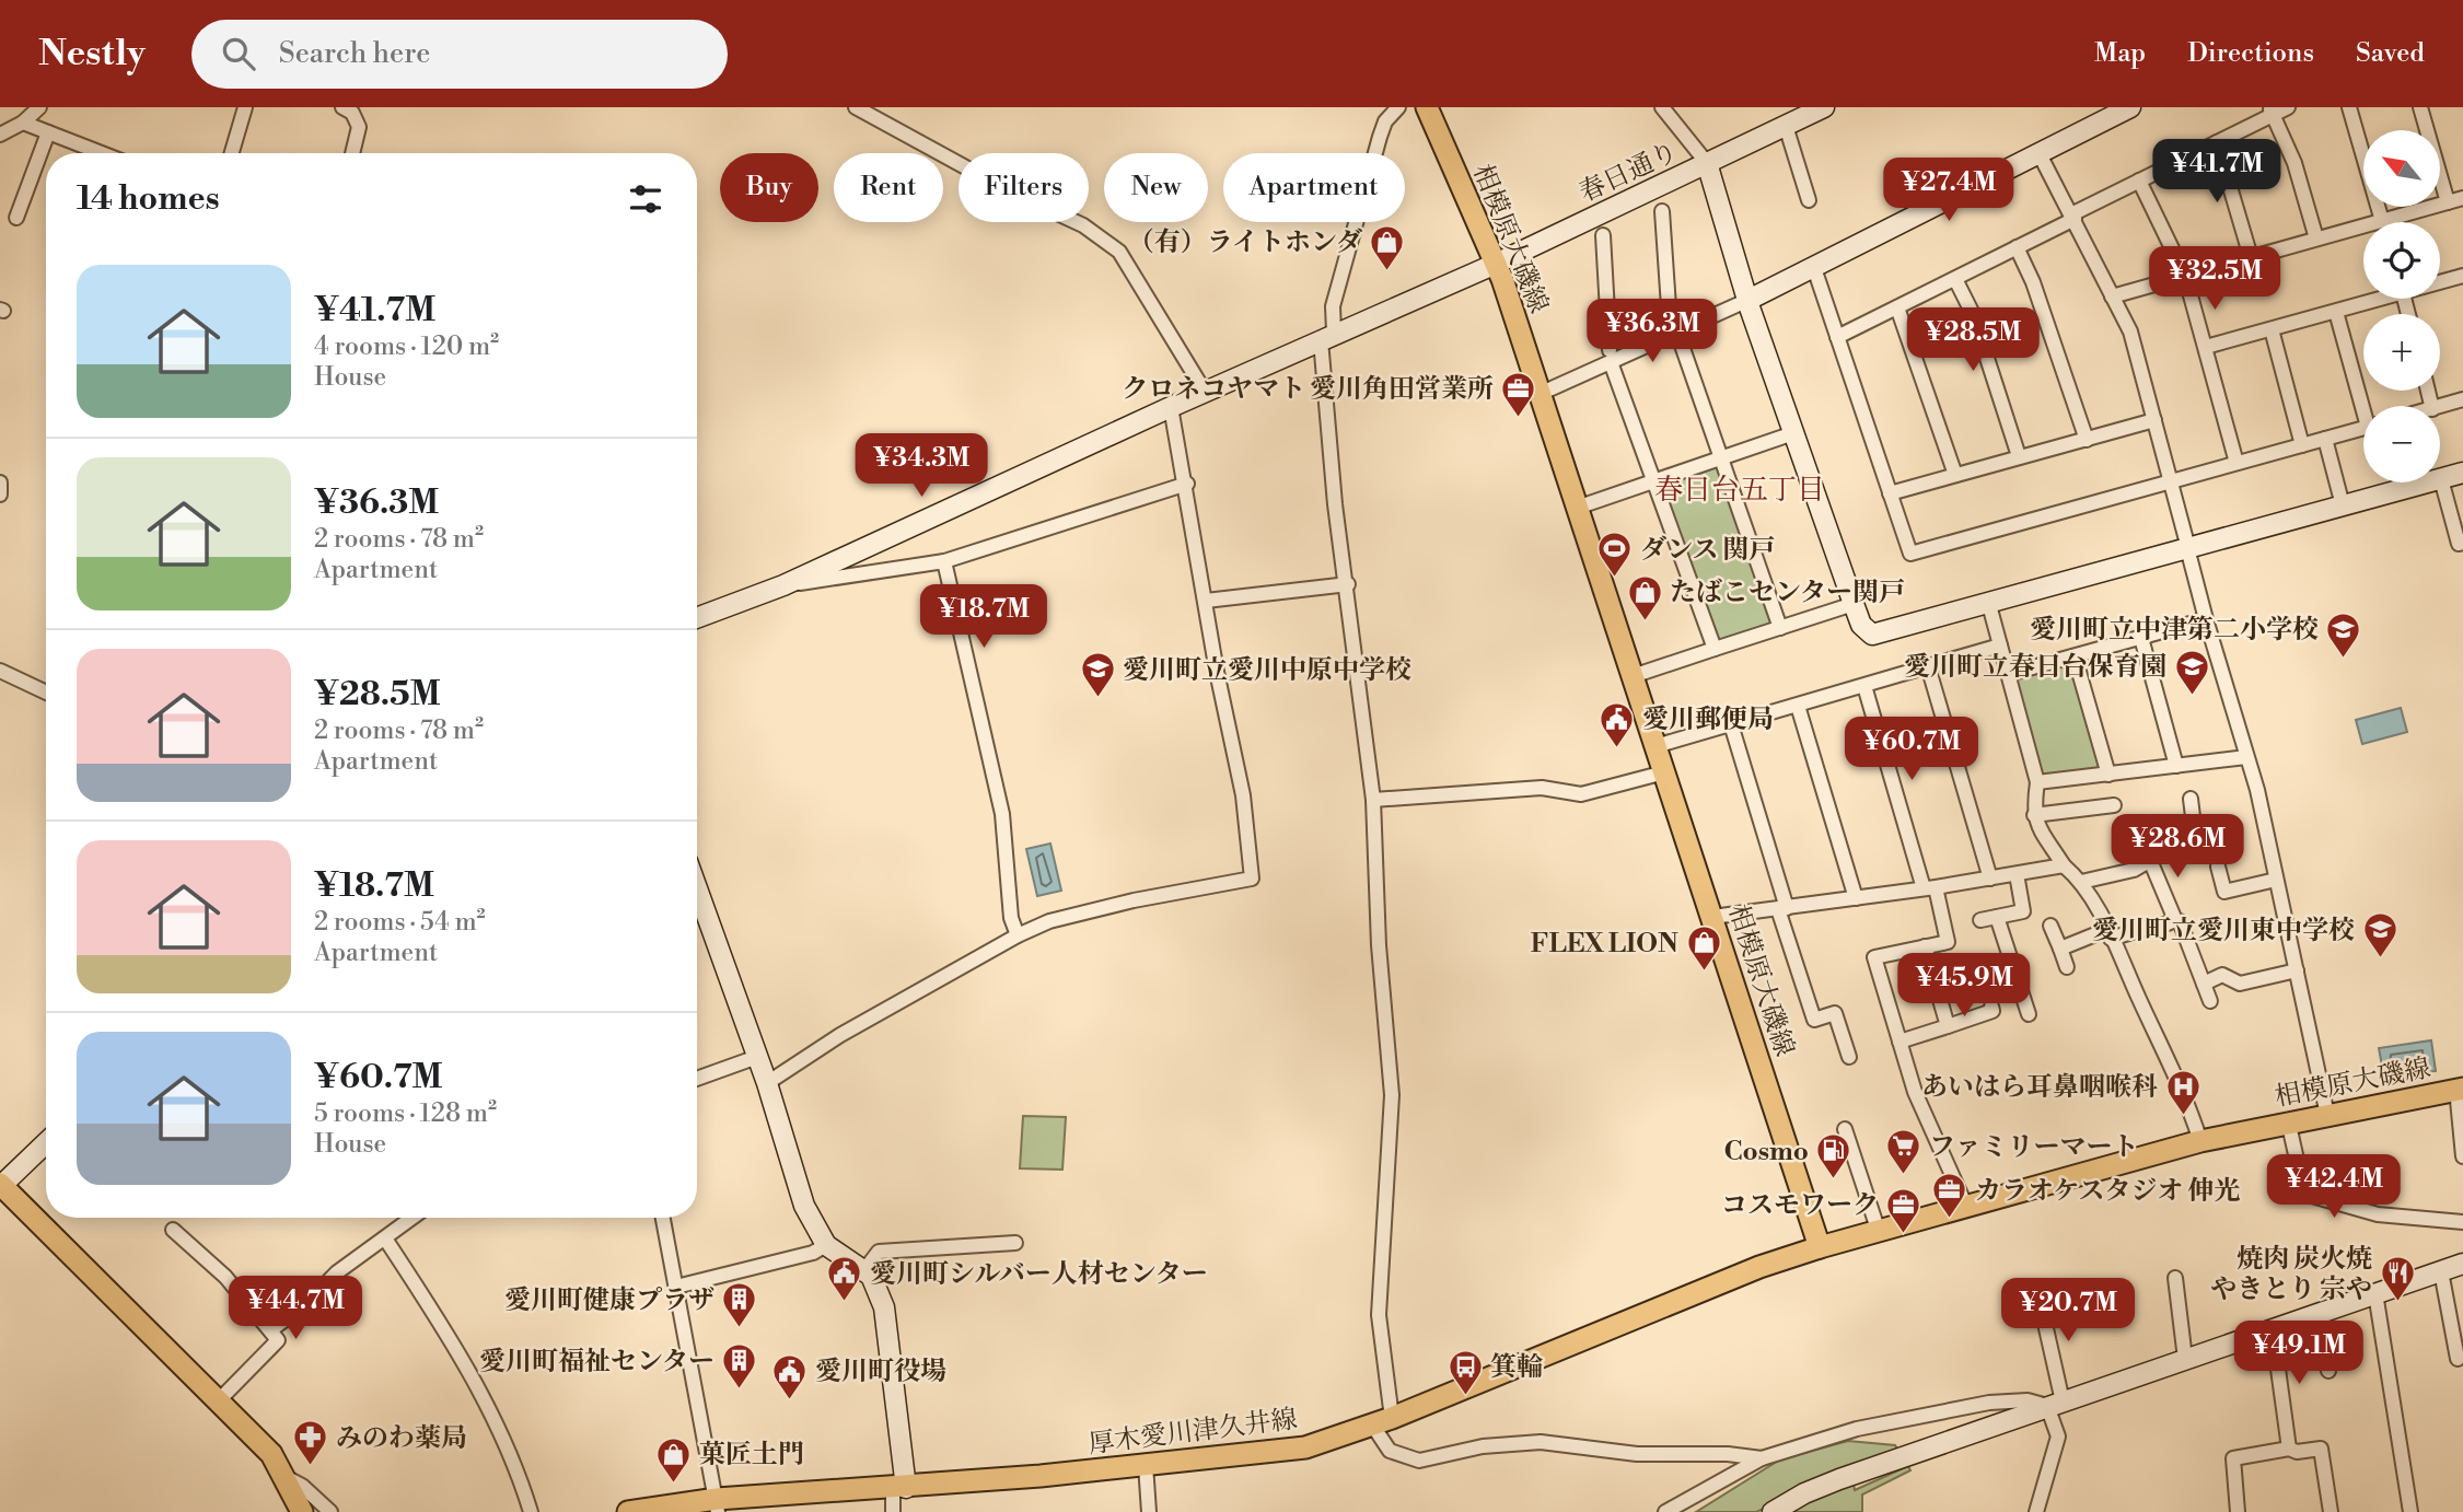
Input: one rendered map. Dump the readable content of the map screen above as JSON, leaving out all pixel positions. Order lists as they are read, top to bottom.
{
  "streets": {
    "main road": ["相模原大磯線", "厚木愛川津久井線"],
    "street": ["春日通り"]
  },
  "crossings": [
    ["春日通り", "相模原大磯線"],
    ["相模原大磯線", "厚木愛川津久井線"]
  ],
  "districts": ["春日台五丁目"],
  "places": {
    "shop": [
      "（有）ライトホンダ",
      "たばこセンター関戸",
      "FLEX LION",
      "菓匠土門"
    ],
    "office": ["クロネコヤマト 愛川角田営業所", "カラオケスタジオ 伸光", "コスモワーク"],
    "sports": ["ダンス 関戸"],
    "school or university": [
      "愛川町立中津第二小学校",
      "愛川町立春日台保育園",
      "愛川町立愛川中原中学校",
      "愛川町立愛川東中学校"
    ],
    "public building": ["愛川郵便局", "愛川町シルバー人材センター", "愛川町役場"],
    "hospital": ["あいはら耳鼻咽喉科"],
    "supermarket": ["ファミリーマート"],
    "fuel station": ["Cosmo"],
    "restaurant": ["焼肉 炭火焼 やきとり 宗や"],
    "building": ["愛川町健康プラザ", "愛川町福祉センター"],
    "bus stop": ["箕輪"],
    "pharmacy": ["みのわ薬局"]
  },
  "north": "top left",
  "page": {
    "header": "Nestly",
    "search": "Search here",
    "nav": ["Map", "Directions", "Saved"],
    "map_buttons": ["+", "−"],
    "price": [
      "¥41.7M",
      "¥27.4M",
      "¥32.5M",
      "¥36.3M",
      "¥28.5M",
      "¥34.3M",
      "¥18.7M",
      "¥60.7M",
      "¥28.6M",
      "¥45.9M",
      "¥42.4M",
      "¥44.7M",
      "¥20.7M",
      "¥49.1M"
    ],
    "chip": [
      "Buy",
      "Rent",
      "Filters",
      "New",
      "Apartment"
    ],
    "heading": "14 homes",
    "list": [
      {
        "name": "¥41.7M",
        "note": "4 rooms · 120 m² · House"
      },
      {
        "name": "¥36.3M",
        "note": "2 rooms · 78 m² · Apartment"
      },
      {
        "name": "¥28.5M",
        "note": "2 rooms · 78 m² · Apartment"
      },
      {
        "name": "¥18.7M",
        "note": "2 rooms · 54 m² · Apartment"
      },
      {
        "name": "¥60.7M",
        "note": "5 rooms · 128 m² · House"
      }
    ]
  }
}
